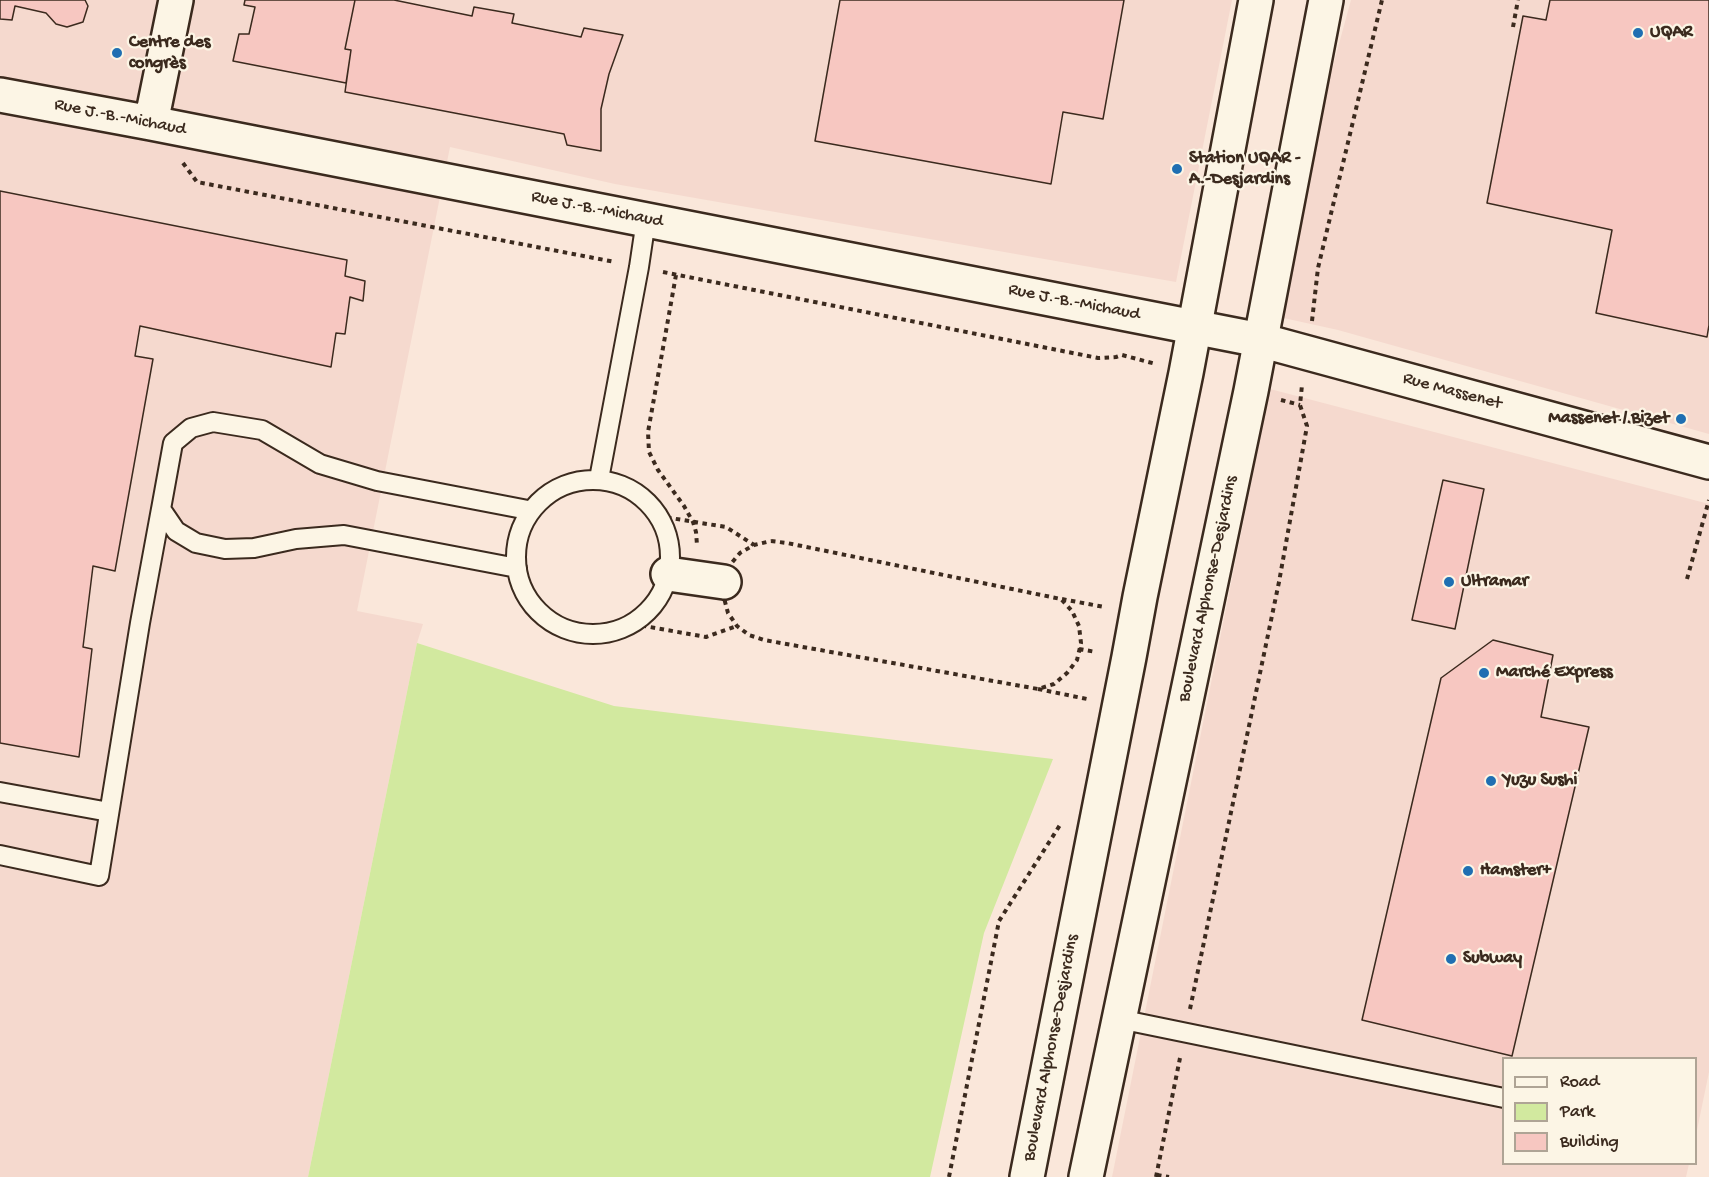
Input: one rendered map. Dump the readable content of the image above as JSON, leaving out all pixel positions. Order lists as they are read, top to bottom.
{
  "streets": {
    "main road": ["Rue J.-B.-Michaud", "Rue Massenet", "Boulevard Alphonse-Desjardins"]
  },
  "crossings": [
    ["Rue J.-B.-Michaud", "Rue Massenet"],
    ["Rue J.-B.-Michaud", "Boulevard Alphonse-Desjardins"],
    ["Rue Massenet", "Boulevard Alphonse-Desjardins"]
  ],
  "places": [
    "UQAR",
    "Centre des congrès",
    "Station UQAR - A.-Desjardins",
    "Massenet / Bizet",
    "Ultramar",
    "Marché Express",
    "Yuzu Sushi",
    "Hamster+",
    "Subway"
  ],
  "legend": ["Road", "Park", "Building"]
}
